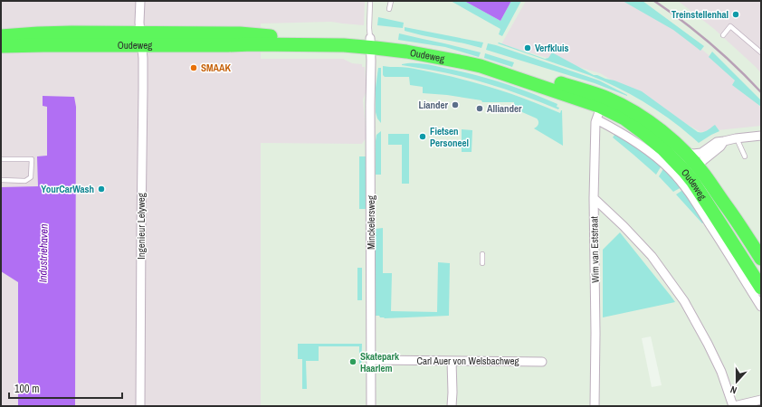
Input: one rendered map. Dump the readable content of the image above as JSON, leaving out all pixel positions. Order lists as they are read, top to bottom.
{
  "streets": {
    "main road": ["Oudeweg"],
    "street": [
      "Minckelersweg",
      "Ingenieur Lelyweg",
      "Wim van Eststraat",
      "Carl Auer von Welsbachweg"
    ]
  },
  "crossings": [
    ["Oudeweg", "Minckelersweg"],
    ["Oudeweg", "Ingenieur Lelyweg"],
    ["Oudeweg", "Wim van Eststraat"],
    ["Minckelersweg", "Carl Auer von Welsbachweg"]
  ],
  "water": ["Industriehaven"],
  "places": [
    "Treinstellenhal",
    "Verfkluis",
    "SMAAK",
    "Liander",
    "Alliander",
    "Fietsen Personeel",
    "YourCarWash",
    "Skatepark Haarlem"
  ],
  "scale_bar": "100 m",
  "north": "bottom"
}
